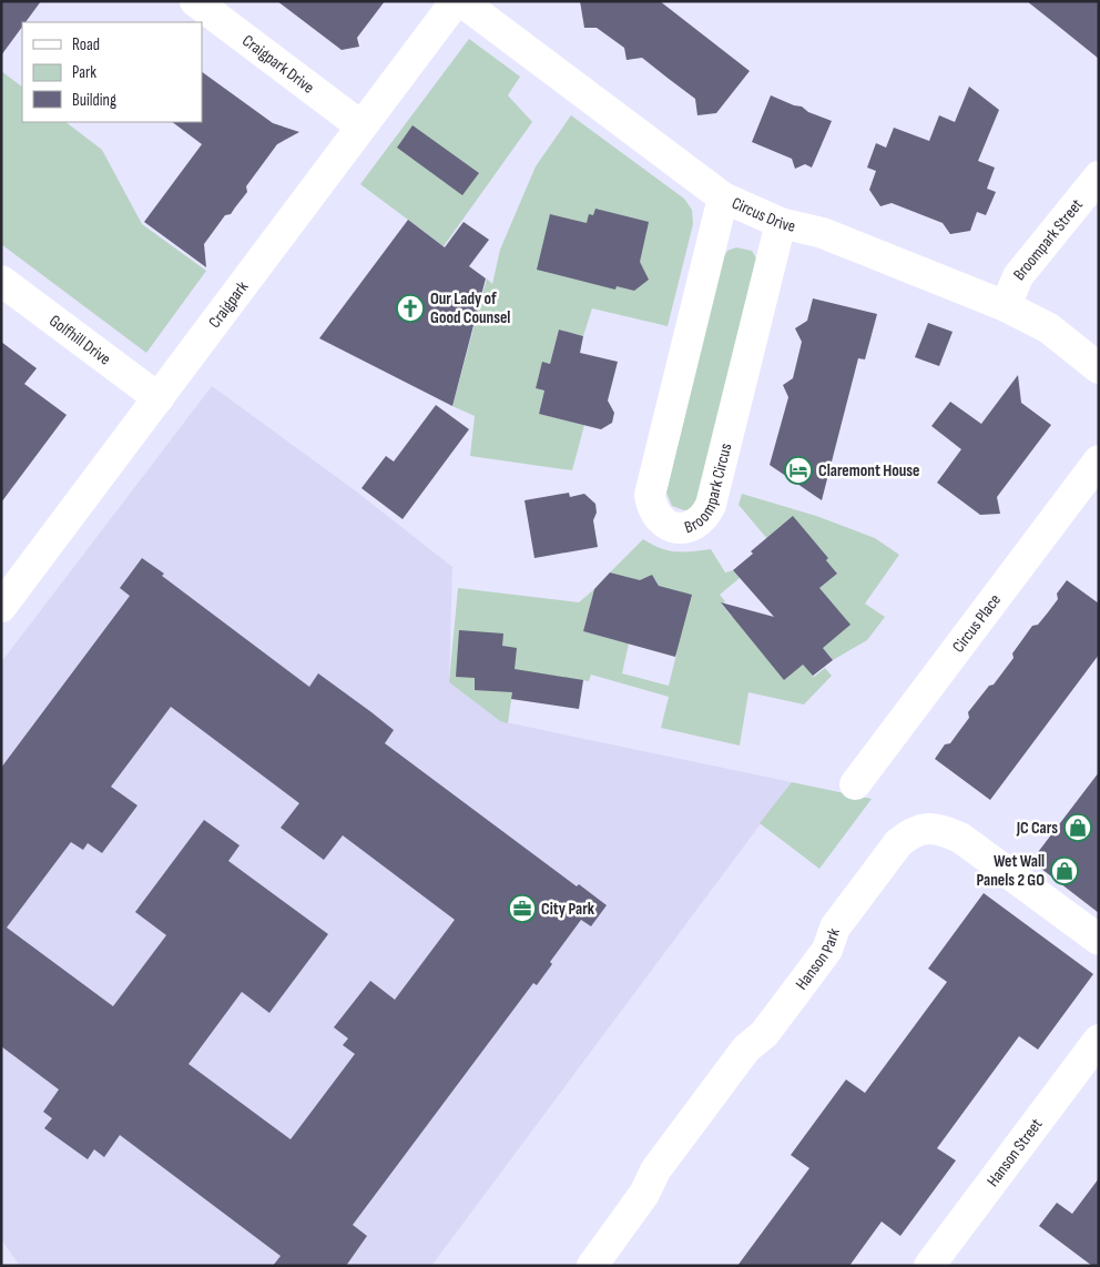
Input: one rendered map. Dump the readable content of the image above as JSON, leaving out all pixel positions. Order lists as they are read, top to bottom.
{
  "streets": {
    "street": [
      "Craigpark Drive",
      "Circus Drive",
      "Broompark Street",
      "Craigpark",
      "Golfhill Drive",
      "Broompark Circus",
      "Circus Place",
      "Hanson Park",
      "Hanson Street"
    ]
  },
  "crossings": [
    ["Craigpark Drive", "Craigpark"],
    ["Circus Drive", "Broompark Street"],
    ["Circus Drive", "Broompark Circus"],
    ["Craigpark", "Golfhill Drive"]
  ],
  "places": {
    "church": ["Our Lady of Good Counsel"],
    "hotel": ["Claremont House"],
    "shop": ["JC Cars", "Wet Wall Panels 2 GO"],
    "office": ["City Park"]
  },
  "legend": ["Road", "Park", "Building"]
}
